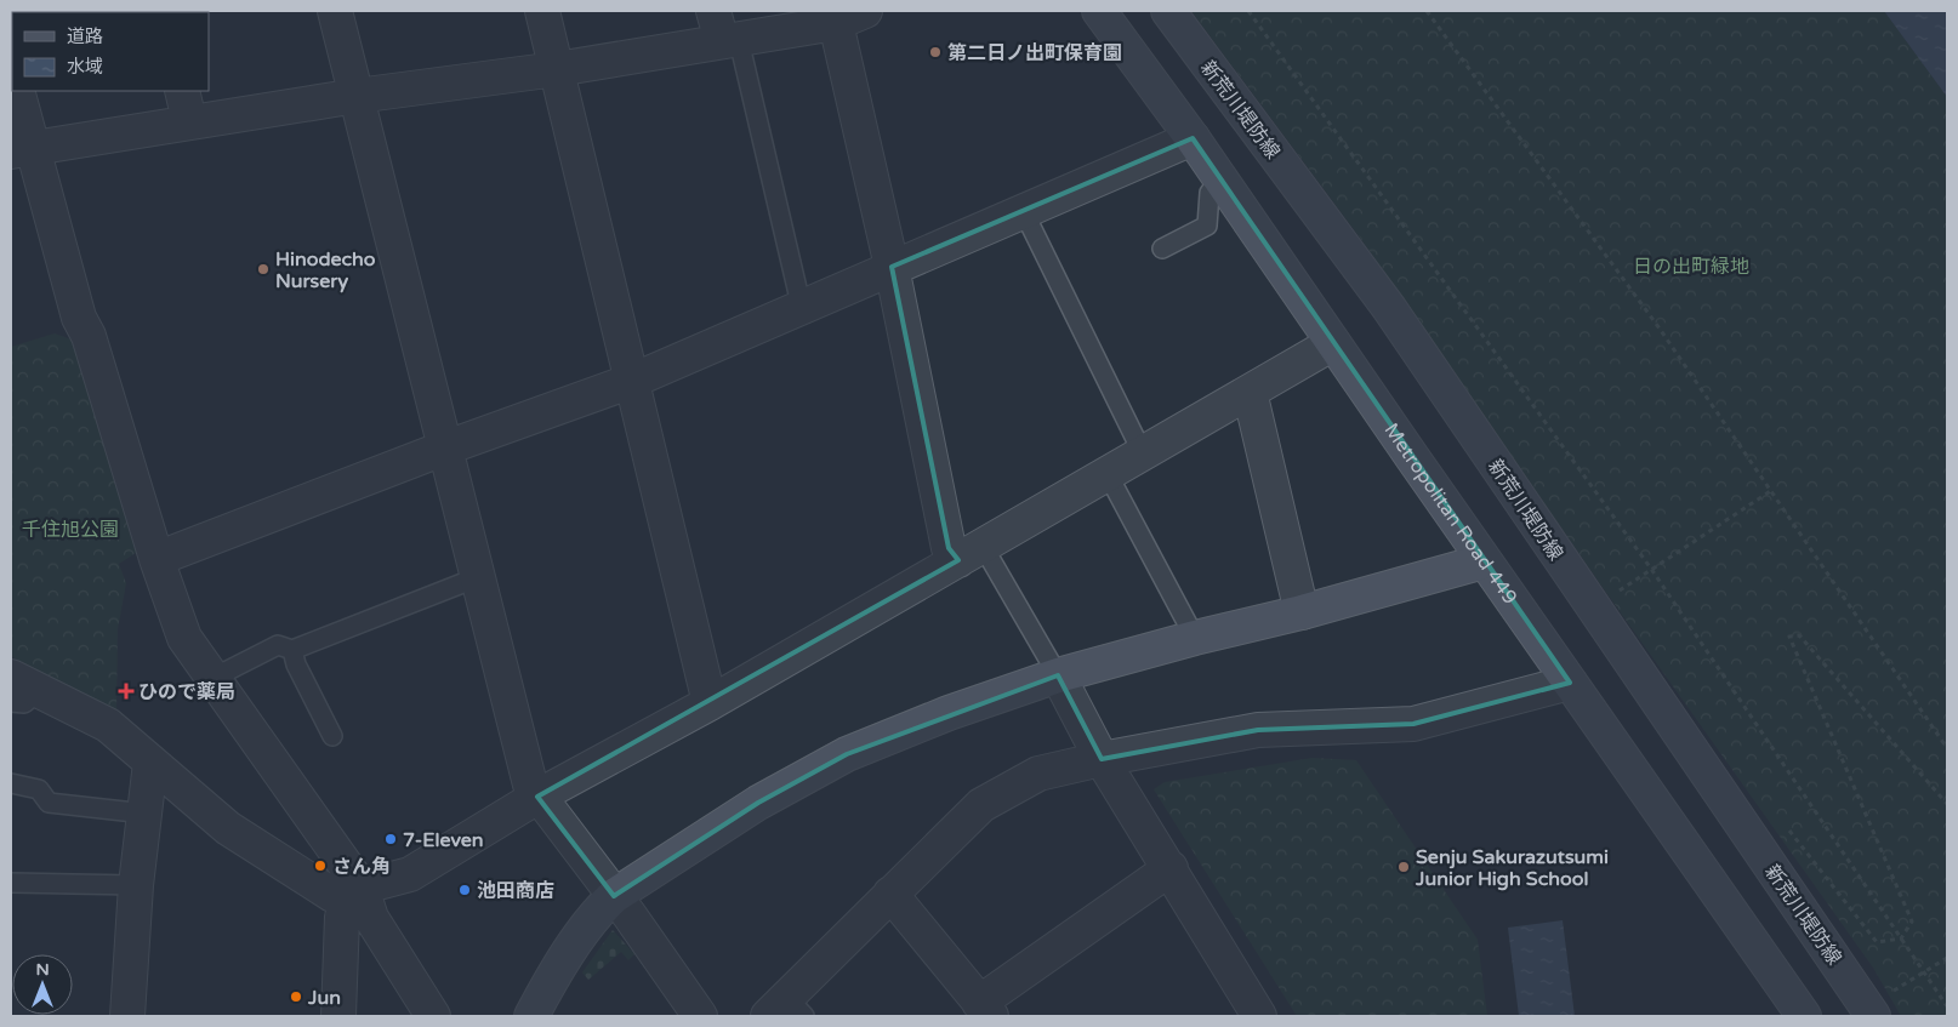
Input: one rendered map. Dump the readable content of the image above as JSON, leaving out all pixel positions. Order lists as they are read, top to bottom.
{
  "streets": {
    "main road": ["新荒川堤防線", "Metropolitan Road 449"]
  },
  "parks": ["日の出町緑地", "千住旭公園"],
  "places": {
    "other": [
      "第二日ノ出町保育園",
      "Hinodecho Nursery",
      "7-Eleven",
      "さん角",
      "Senju Sakurazutsumi Junior High School",
      "池田商店",
      "Jun"
    ],
    "health": ["ひので薬局"]
  },
  "legend": ["道路", "水域"],
  "north": "top"
}
